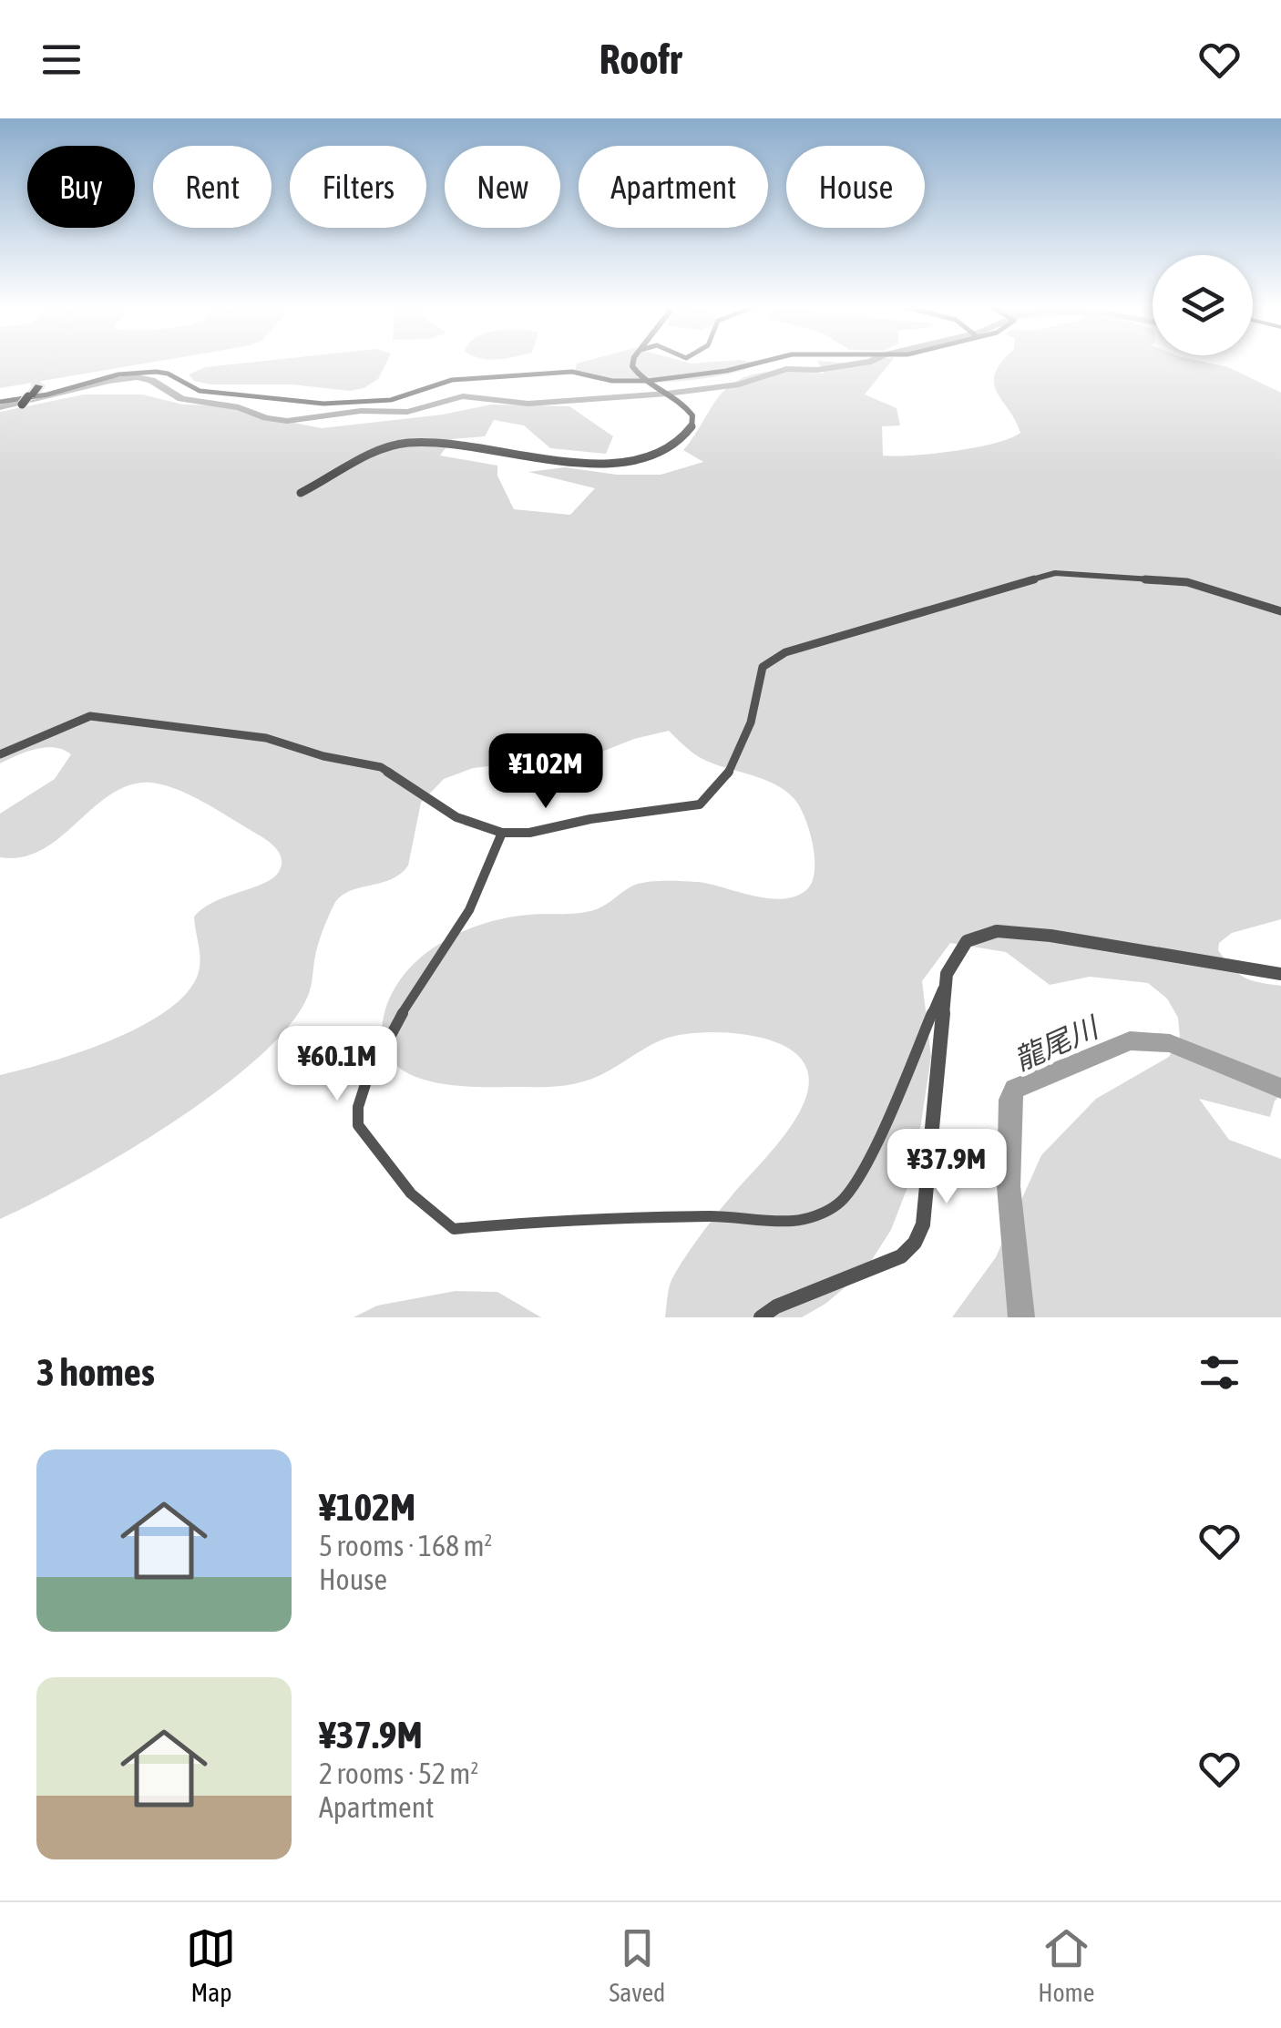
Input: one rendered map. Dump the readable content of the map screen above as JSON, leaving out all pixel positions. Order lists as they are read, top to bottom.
{
  "water": ["龍尾川"],
  "page": {
    "header": "Roofr",
    "chip": [
      "Buy",
      "Rent",
      "Filters",
      "New",
      "Apartment",
      "House"
    ],
    "price": ["¥102M", "¥60.1M", "¥37.9M"],
    "heading": "3 homes",
    "list": [
      {
        "name": "¥102M",
        "note": "5 rooms · 168 m² · House"
      },
      {
        "name": "¥37.9M",
        "note": "2 rooms · 52 m² · Apartment"
      }
    ],
    "tabs": ["Map", "Saved", "Home"]
  }
}
